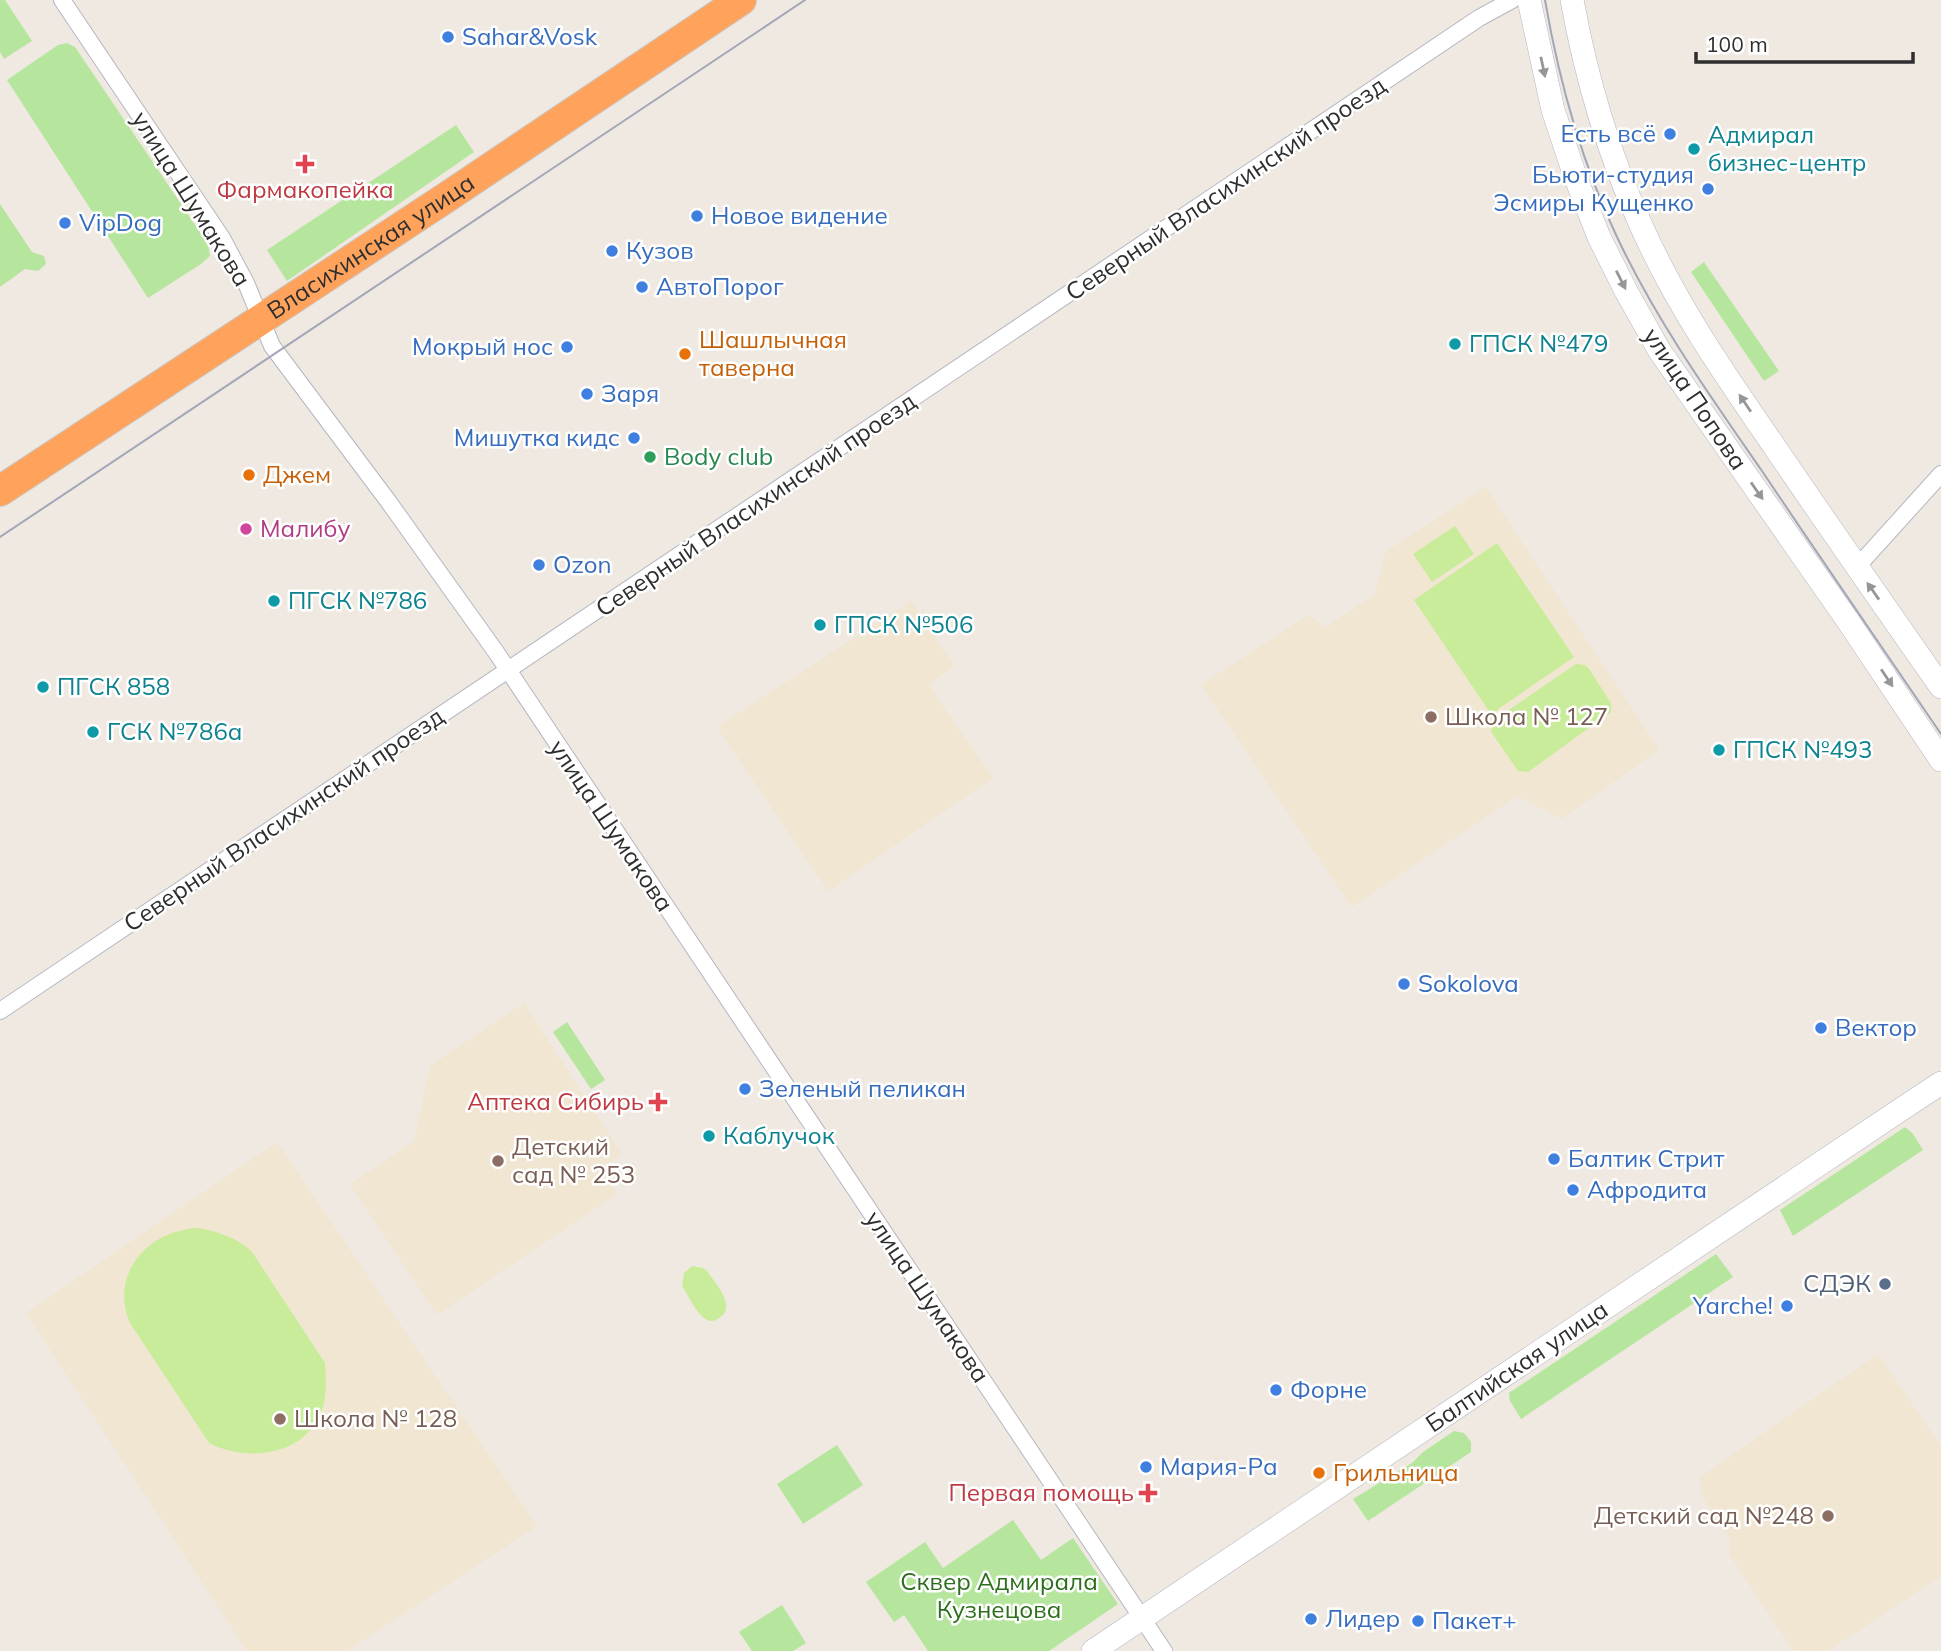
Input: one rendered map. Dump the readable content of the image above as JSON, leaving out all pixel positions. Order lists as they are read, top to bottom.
{
  "streets": {
    "highway": ["Власихинская улица"],
    "main road": ["улица Попова", "Балтийская улица"],
    "street": ["Северный Власихинский проезд", "улица Шумакова"]
  },
  "crossings": [
    ["Северный Власихинский проезд", "улица Шумакова"],
    ["улица Шумакова", "Власихинская улица"],
    ["улица Шумакова", "Балтийская улица"]
  ],
  "parks": ["Сквер Адмирала Кузнецова"],
  "places": {
    "other": [
      "Sahar&Vosk",
      "Есть всё",
      "Адмирал бизнес-центр",
      "Бьюти-студия Эсмиры Кущенко",
      "Новое видение",
      "VipDog",
      "Кузов",
      "АвтоПорог",
      "ГПСК №479",
      "Мокрый нос",
      "Шашлычная таверна",
      "Заря",
      "Мишутка кидс",
      "Body club",
      "Джем",
      "Малибу",
      "Ozon",
      "ПГСК №786",
      "ГПСК №506",
      "ПГСК 858",
      "Школа № 127",
      "ГСК №786а",
      "ГПСК №493",
      "Sokolova",
      "Вектор",
      "Зеленый пеликан",
      "Каблучок",
      "Балтик Стрит",
      "Детский сад № 253",
      "Афродита",
      "СДЭК",
      "Yarche!",
      "Форне",
      "Школа № 128",
      "Мария-Ра",
      "Грильница",
      "Детский сад №248",
      "Лидер",
      "Пакет+"
    ],
    "health": ["Фармакопейка", "Аптека Сибирь", "Первая помощь"]
  },
  "scale_bar": "100 m"
}
